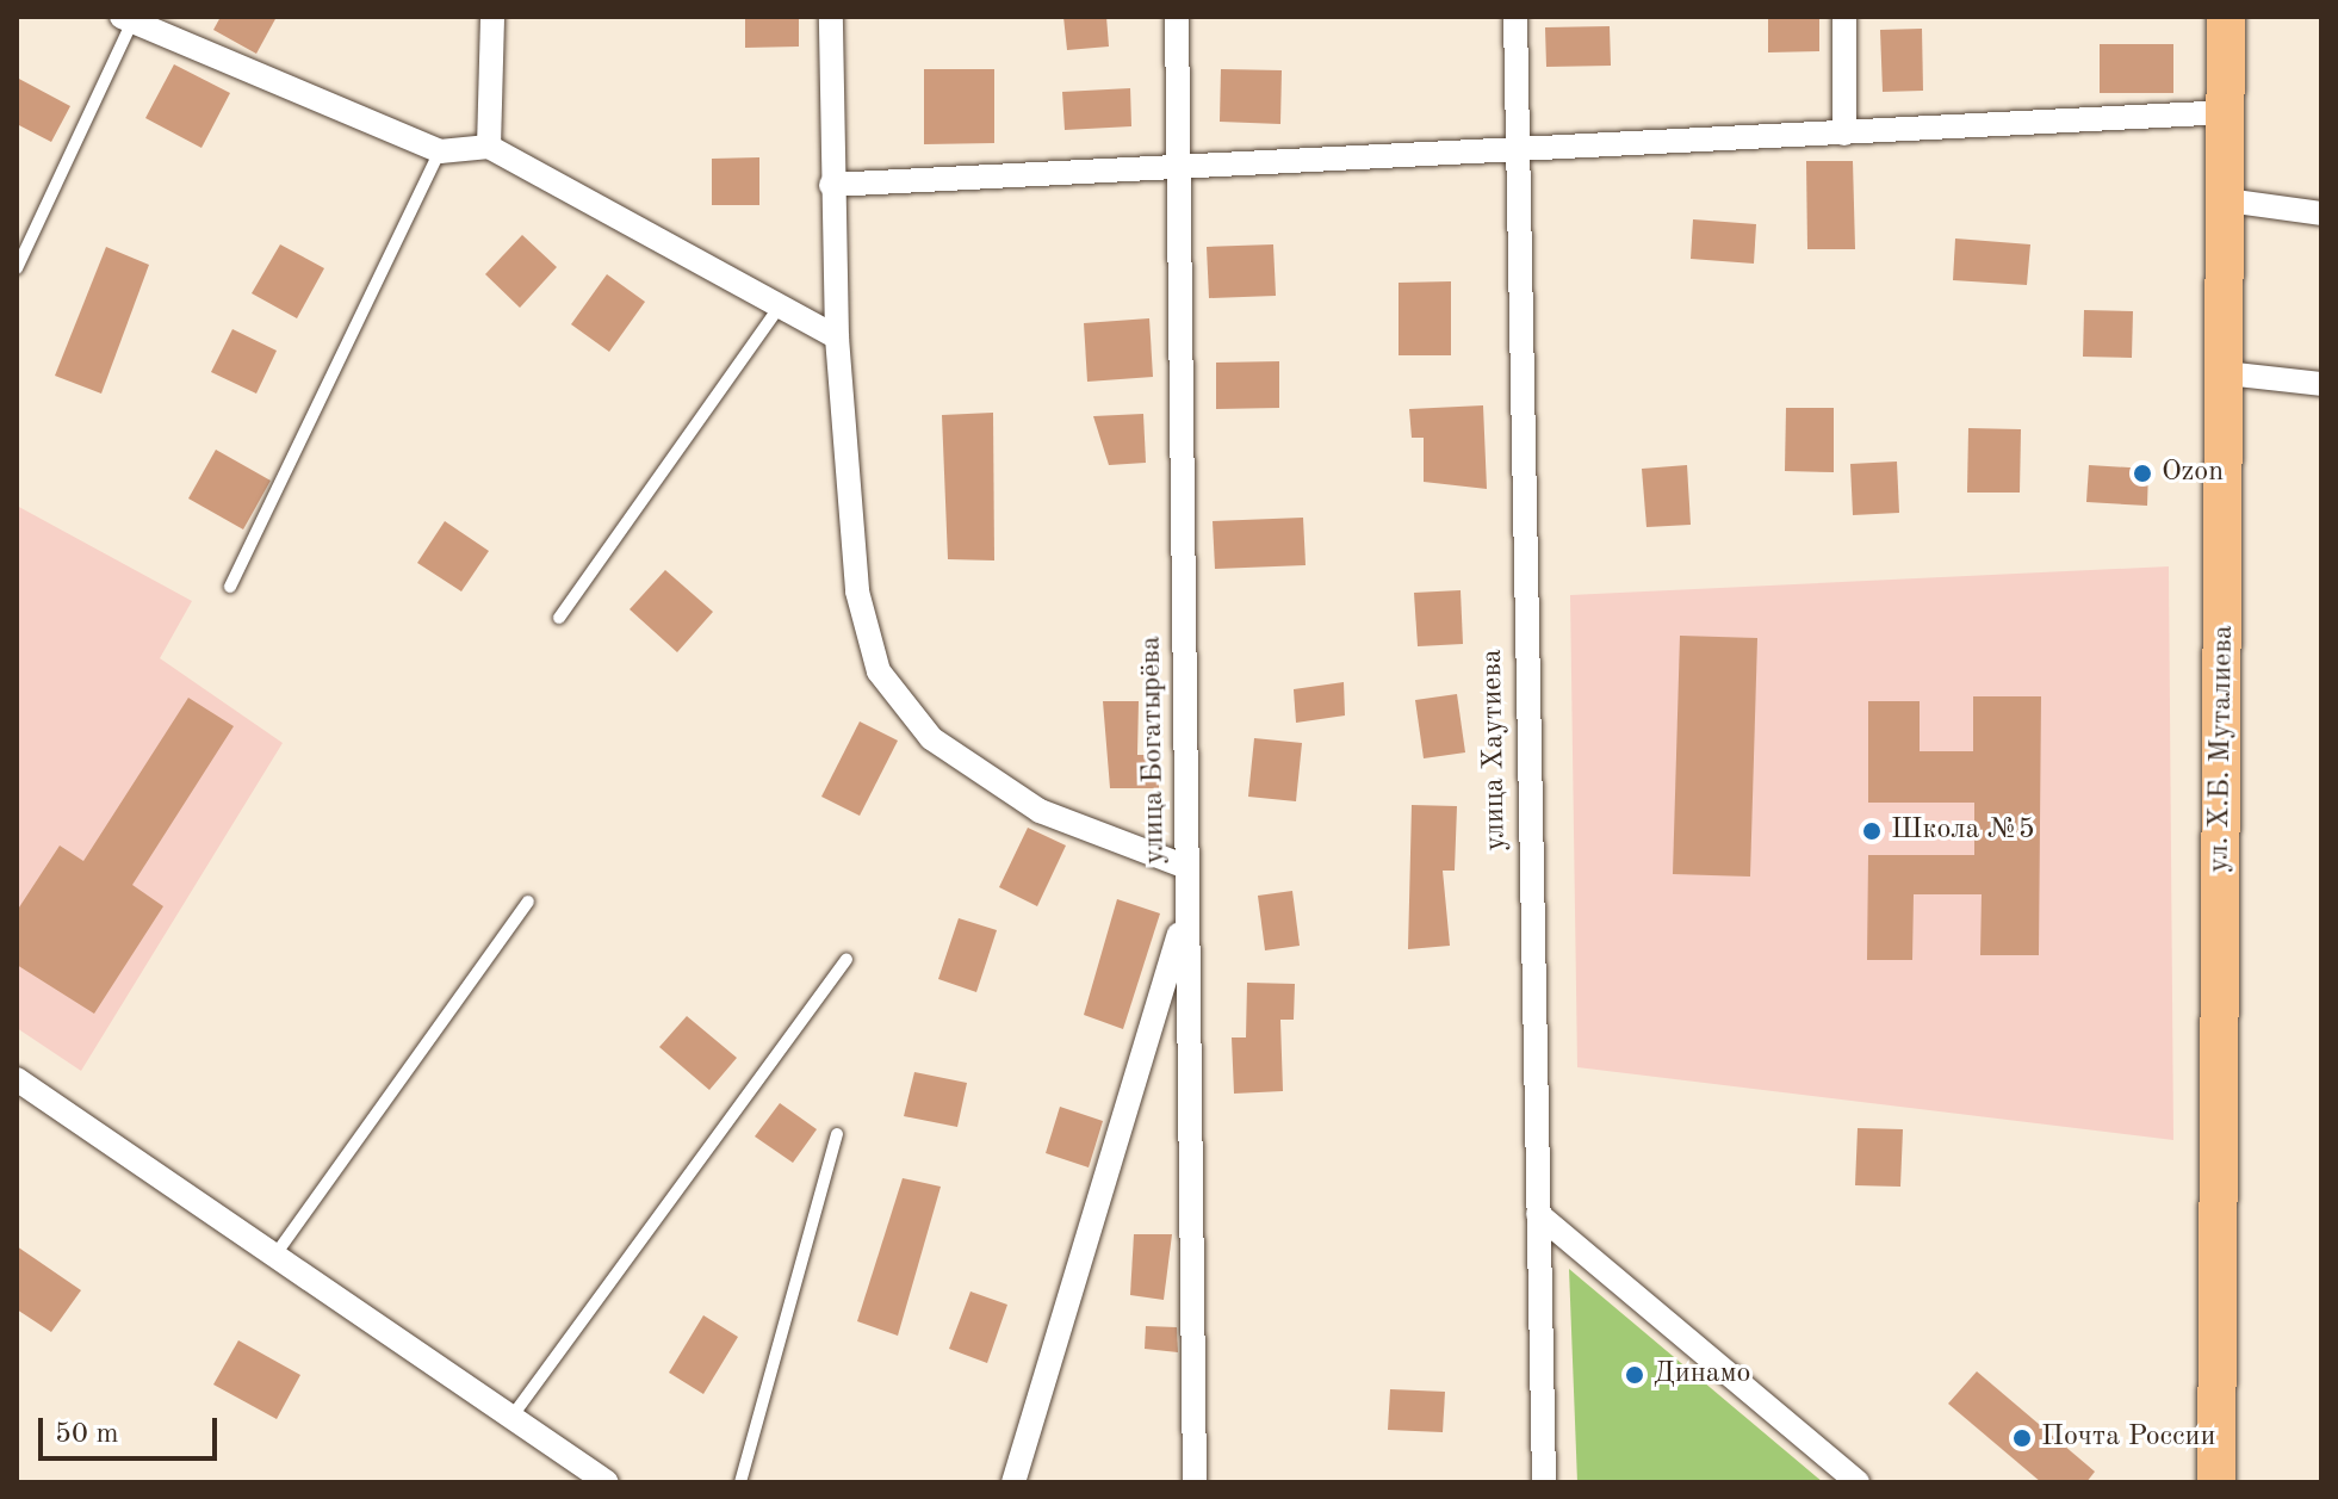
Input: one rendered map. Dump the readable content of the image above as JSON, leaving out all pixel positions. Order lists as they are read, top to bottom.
{
  "streets": {
    "main road": ["ул. Х.Б. Муталиева"],
    "street": ["улица Богатырёва", "улица Хаутиева"]
  },
  "places": [
    "Ozon",
    "Школа №5",
    "Динамо",
    "Почта России"
  ],
  "scale_bar": "50 m"
}
